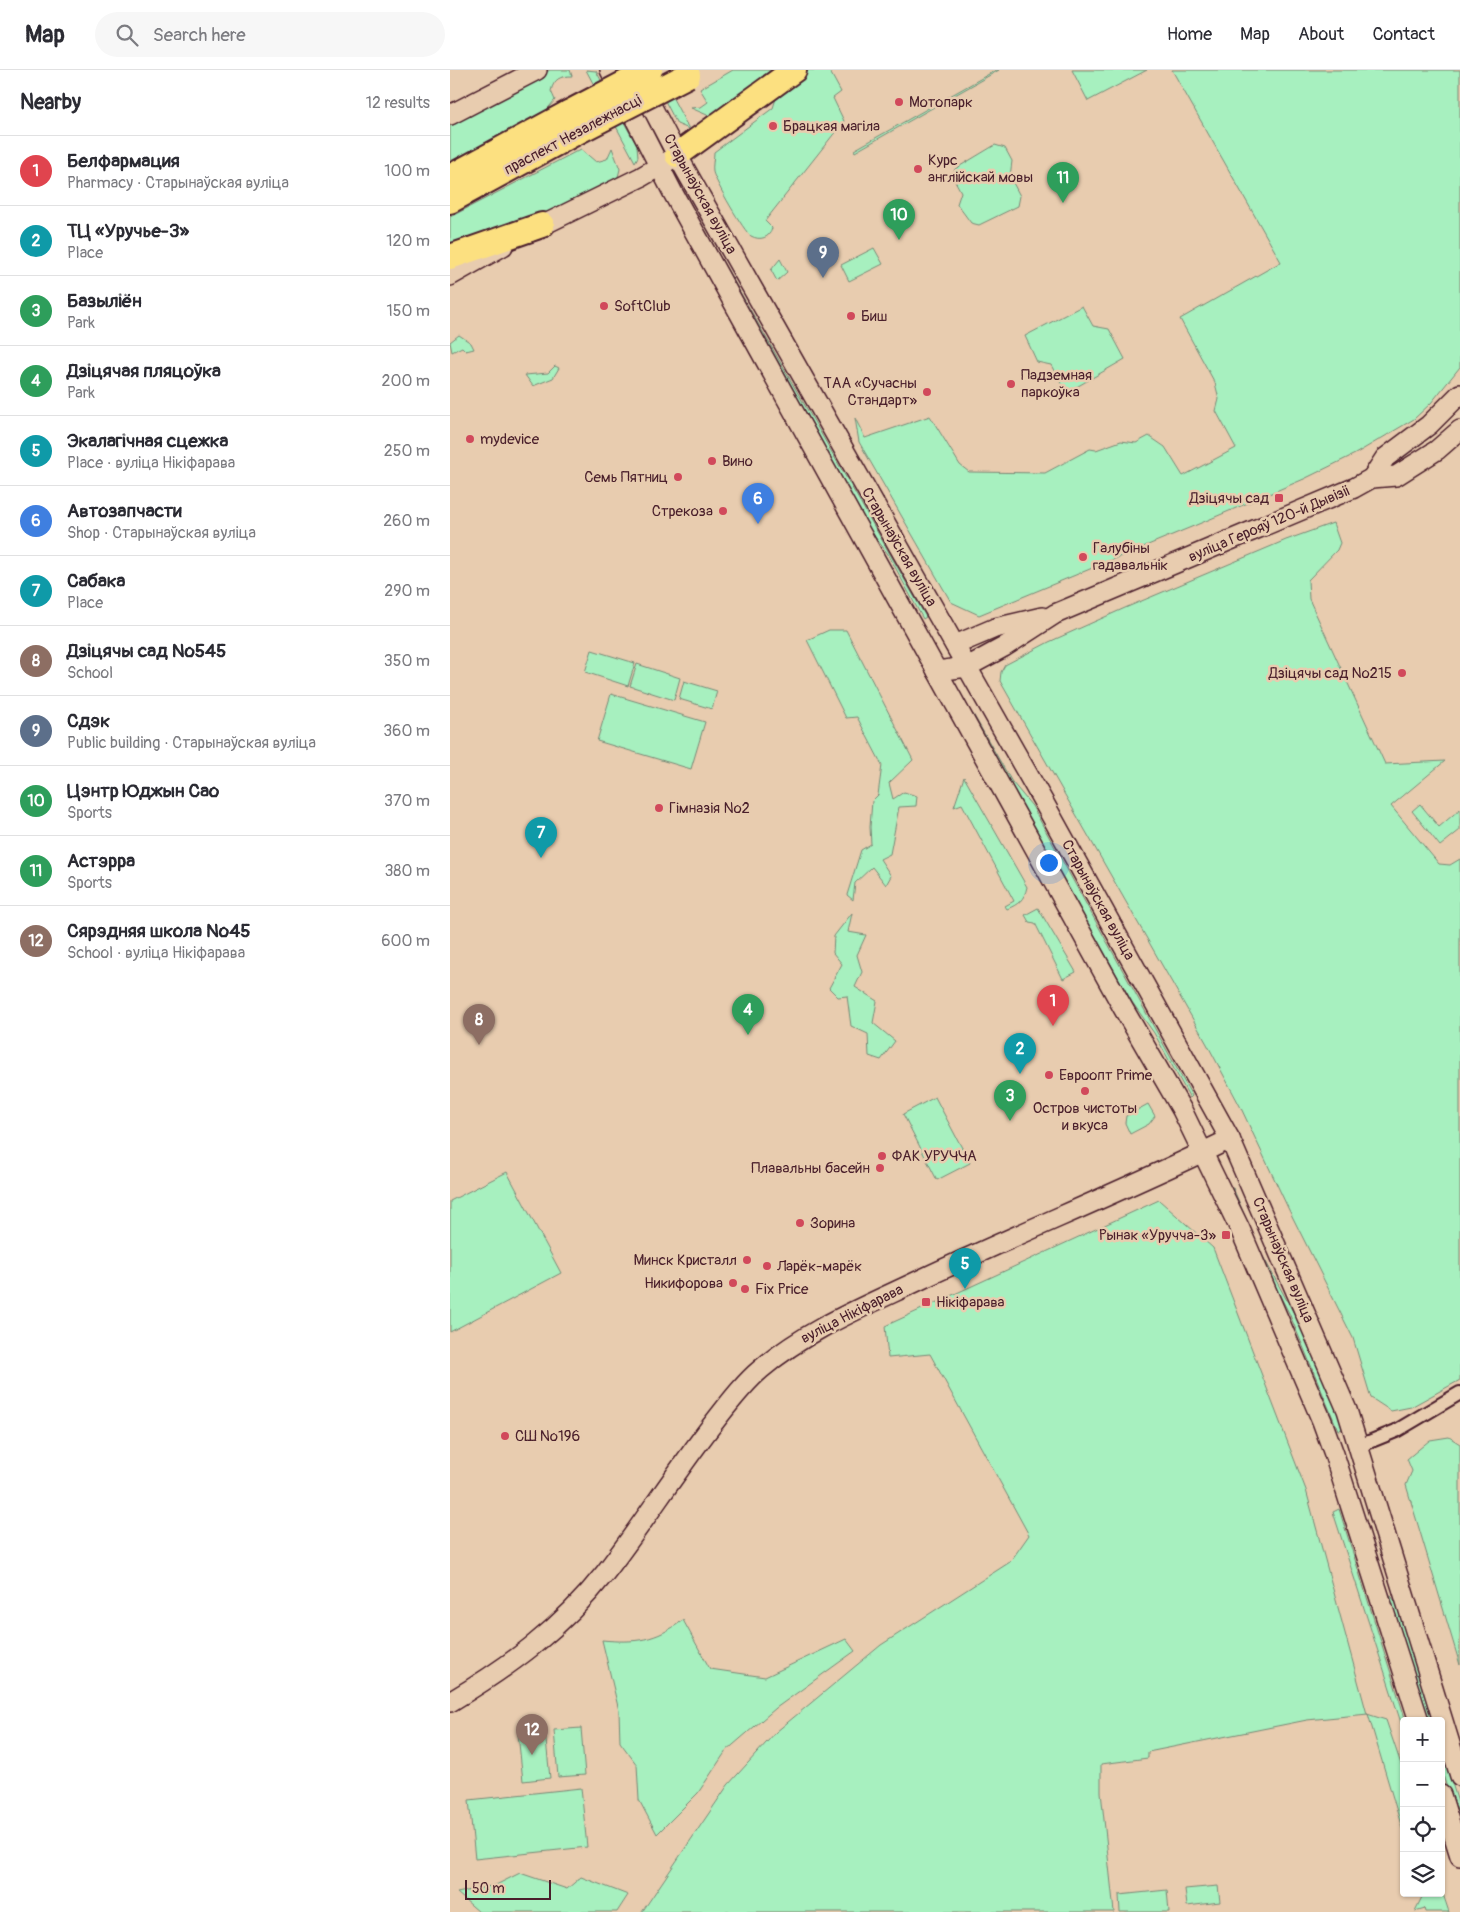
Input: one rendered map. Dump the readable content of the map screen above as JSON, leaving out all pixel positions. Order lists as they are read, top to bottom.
{
  "streets": {
    "highway": ["праспект Незалежнасці"],
    "main road": ["Старынаўская вуліца", "вуліца Герояў 120-й Дывізіі", "вуліца Нікіфарава"]
  },
  "crossings": [
    ["Старынаўская вуліца", "вуліца Герояў 120-й Дывізіі"],
    ["Старынаўская вуліца", "вуліца Нікіфарава"]
  ],
  "places": {
    "other": [
      "Мотопарк",
      "Брацкая магіла",
      "Курс англійскай мовы",
      "SoftClub",
      "Биш",
      "Падземная паркоўка",
      "ТАА «Сучасны Стандарт»",
      "mydevice",
      "Вино",
      "Семь Пятниц",
      "Стрекоза",
      "Галубіны гадавальнік",
      "Дзіцячы сад №215",
      "Гімназія №2",
      "Евроопт Prime",
      "Остров чистоты и вкуса",
      "ФАК УРУЧЧА",
      "Плавальны басейн",
      "Зорина",
      "Минск Кристалл",
      "Ларёк-марёк",
      "Никифорова",
      "Fix Price",
      "СШ №196"
    ],
    "transit": ["Дзіцячы сад", "Рынак «Уручча-3»", "Нікіфарава"]
  },
  "scale_bar": "50 m",
  "page": {
    "header": "Map",
    "search": "Search here",
    "nav": [
      "Home",
      "Map",
      "About",
      "Contact"
    ],
    "heading": ["Nearby", "12 results"],
    "list": [
      {
        "mark": "1",
        "name": "Белфармация",
        "note": "Pharmacy · Старынаўская вуліца",
        "value": "100 m"
      },
      {
        "mark": "2",
        "name": "ТЦ «Уручье-3»",
        "note": "Place",
        "value": "120 m"
      },
      {
        "mark": "3",
        "name": "Базыліён",
        "note": "Park",
        "value": "150 m"
      },
      {
        "mark": "4",
        "name": "Дзіцячая пляцоўка",
        "note": "Park",
        "value": "200 m"
      },
      {
        "mark": "5",
        "name": "Экалагічная сцежка",
        "note": "Place · вуліца Нікіфарава",
        "value": "250 m"
      },
      {
        "mark": "6",
        "name": "Автозапчасти",
        "note": "Shop · Старынаўская вуліца",
        "value": "260 m"
      },
      {
        "mark": "7",
        "name": "Сабака",
        "note": "Place",
        "value": "290 m"
      },
      {
        "mark": "8",
        "name": "Дзіцячы сад №545",
        "note": "School",
        "value": "350 m"
      },
      {
        "mark": "9",
        "name": "Сдэк",
        "note": "Public building · Старынаўская вуліца",
        "value": "360 m"
      },
      {
        "mark": "10",
        "name": "Цэнтр Юджын Сао",
        "note": "Sports",
        "value": "370 m"
      },
      {
        "mark": "11",
        "name": "Астэрра",
        "note": "Sports",
        "value": "380 m"
      },
      {
        "mark": "12",
        "name": "Сярэдняя школа №45",
        "note": "School · вуліца Нікіфарава",
        "value": "600 m"
      }
    ],
    "pins": [
      "11",
      "10",
      "9",
      "6",
      "7",
      "1",
      "4",
      "8",
      "2",
      "3",
      "5",
      "12"
    ],
    "map_buttons": ["+", "−"],
    "scale": "50 m"
  }
}
